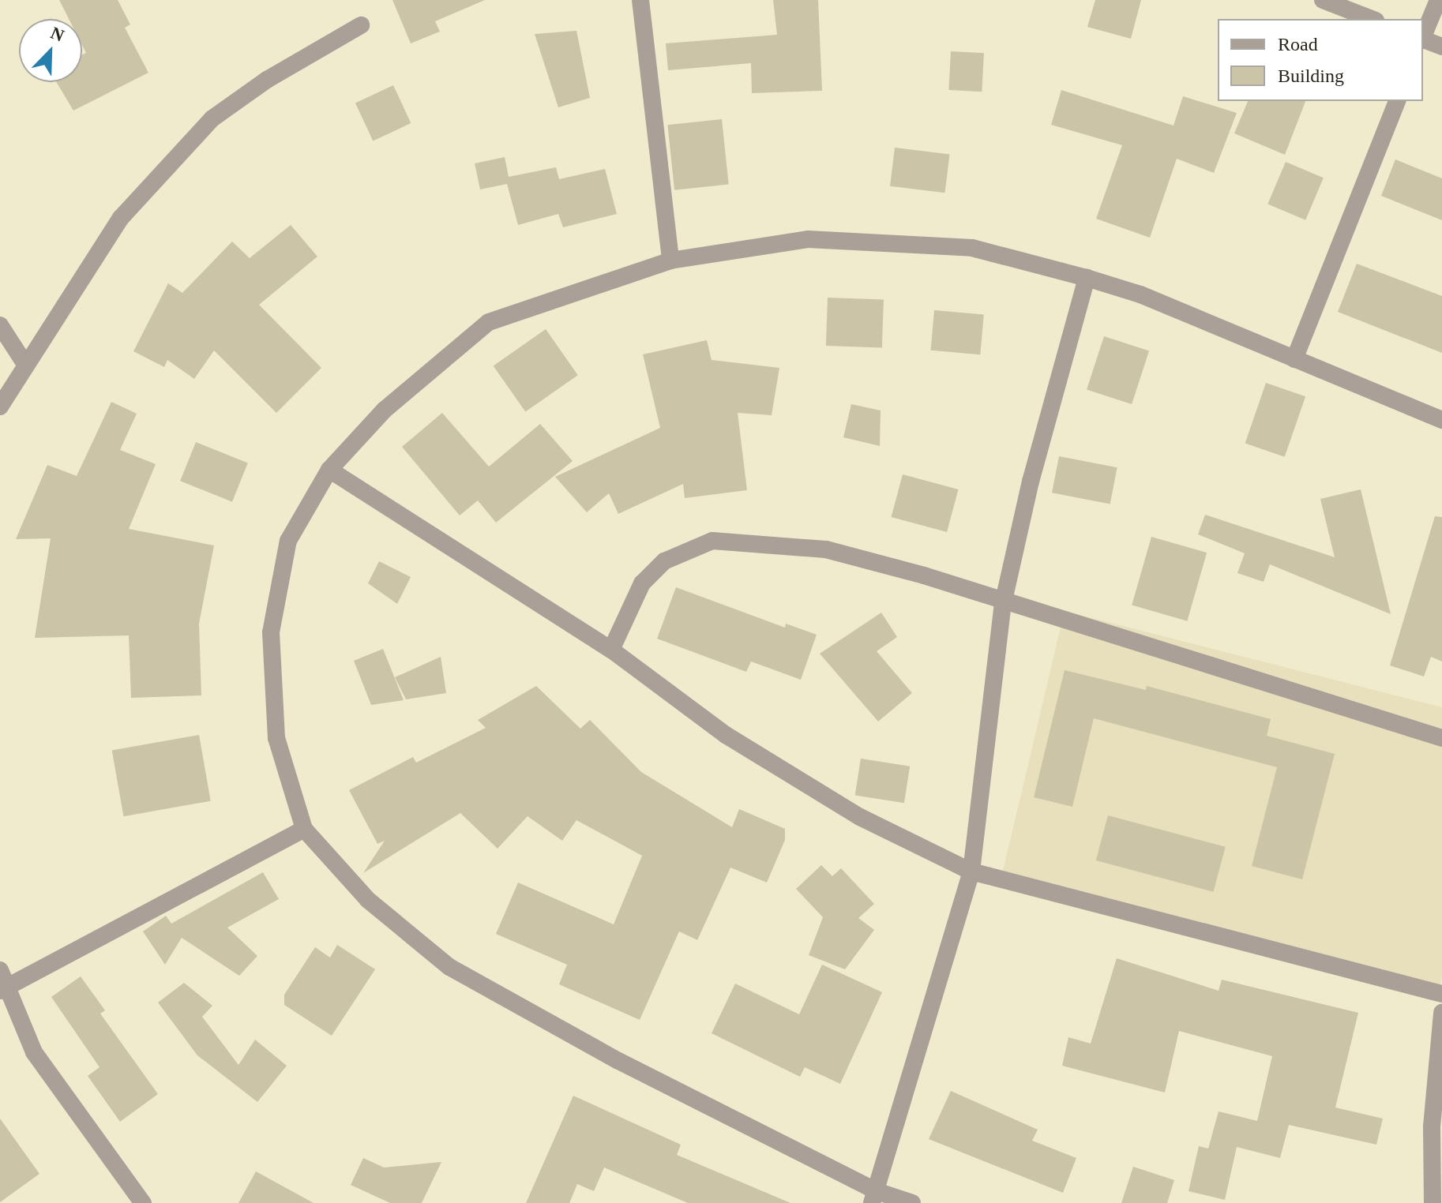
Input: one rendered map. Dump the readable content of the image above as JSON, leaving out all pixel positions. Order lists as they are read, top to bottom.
{
  "legend": ["Road", "Building"],
  "north": "top right"
}
